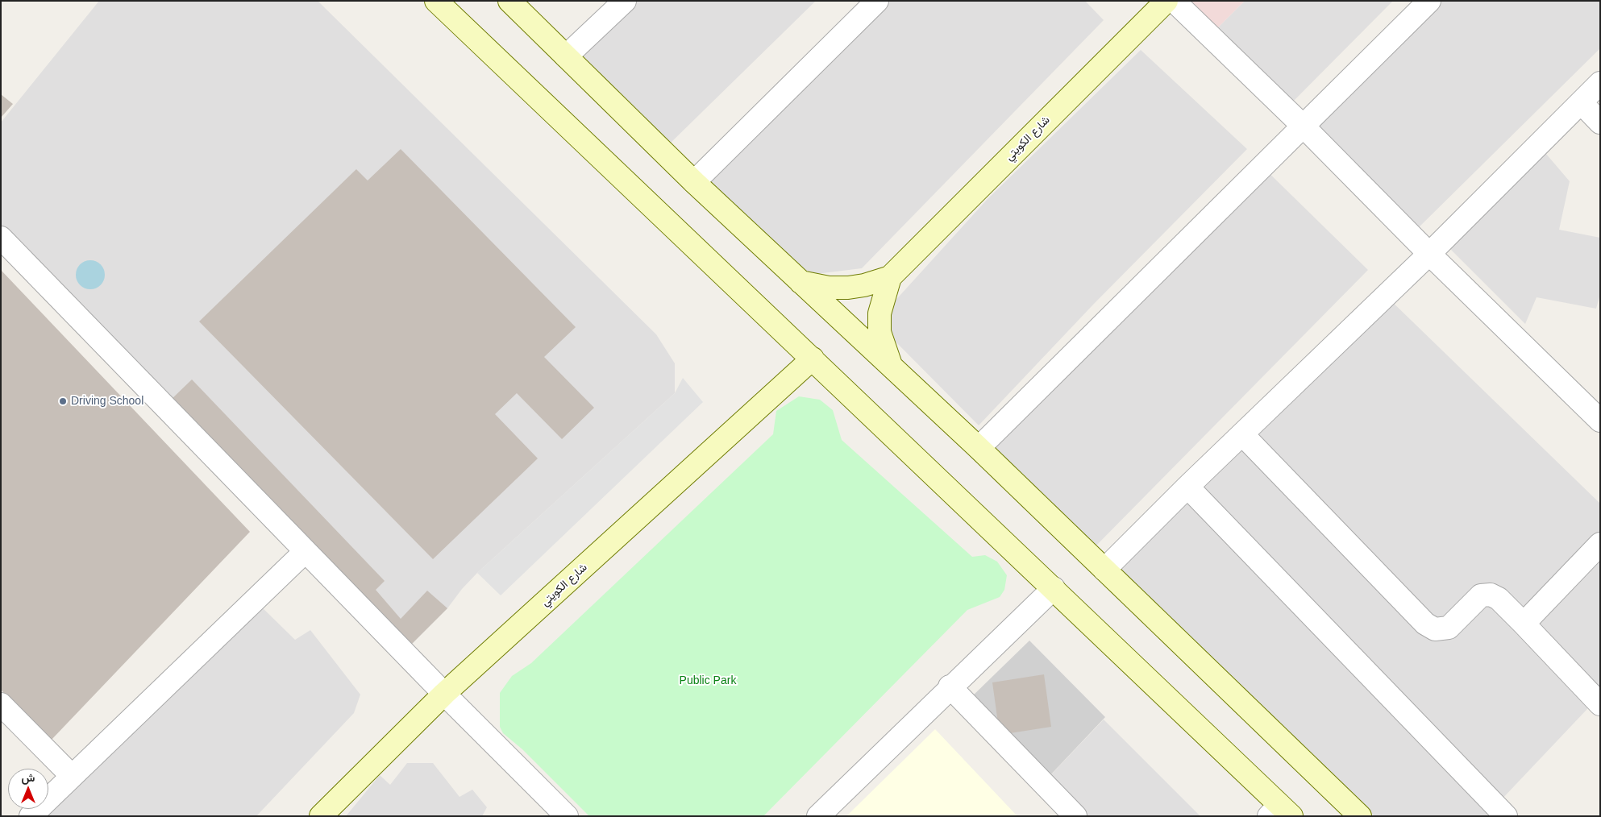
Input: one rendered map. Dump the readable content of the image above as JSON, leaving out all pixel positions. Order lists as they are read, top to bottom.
{
  "streets": {
    "street": ["شارع الكويتي"]
  },
  "parks": ["Public Park"],
  "places": ["Driving School"],
  "north": "top"
}
